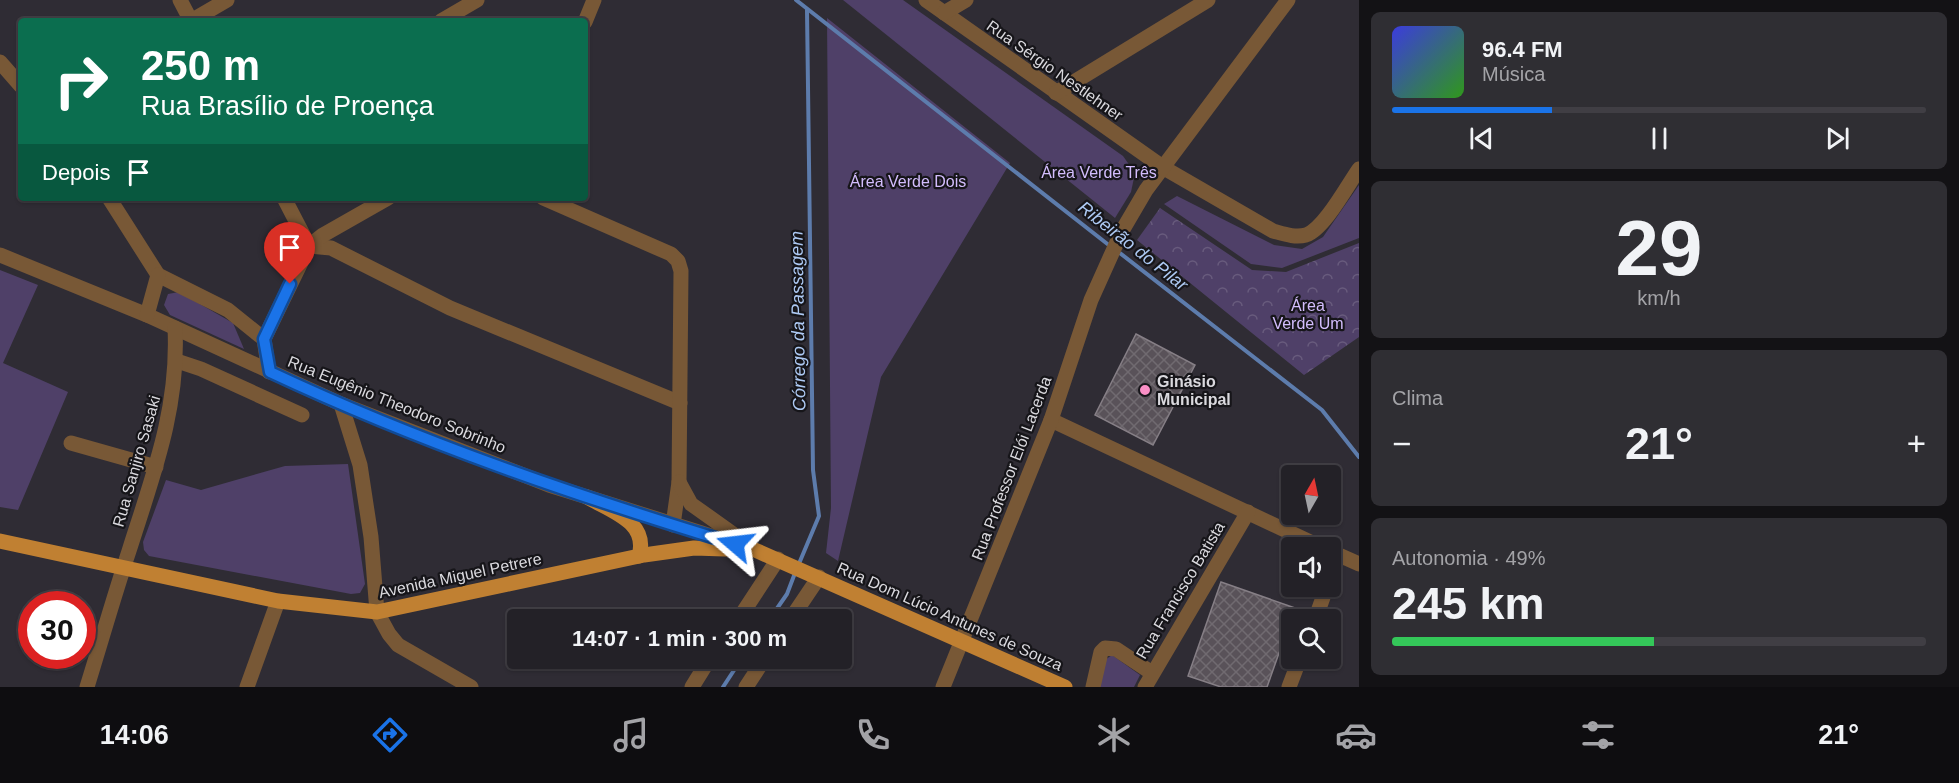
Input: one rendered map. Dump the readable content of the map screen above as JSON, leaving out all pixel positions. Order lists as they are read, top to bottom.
{
  "streets": {
    "main road": ["Avenida Miguel Petrere", "Rua Dom Lúcio Antunes de Souza"],
    "street": [
      "Rua Sérgio Nestlehner",
      "Rua Eugênio Theodoro Sobrinho",
      "Rua Sanjiro Sasaki",
      "Rua Professor Elói Lacerda",
      "Rua Francisco Batista"
    ]
  },
  "crossings": [
    ["Rua Sérgio Nestlehner", "Rua Professor Elói Lacerda"],
    ["Rua Eugênio Theodoro Sobrinho", "Rua Sanjiro Sasaki"],
    ["Rua Eugênio Theodoro Sobrinho", "Avenida Miguel Petrere"],
    ["Rua Sanjiro Sasaki", "Avenida Miguel Petrere"],
    ["Rua Professor Elói Lacerda", "Rua Dom Lúcio Antunes de Souza"],
    ["Avenida Miguel Petrere", "Rua Dom Lúcio Antunes de Souza"]
  ],
  "water": ["Ribeirão do Pilar", "Córrego da Passagem"],
  "parks": ["Área Verde Três", "Área Verde Dois", "Área Verde Um"],
  "places": ["Ginásio Municipal"],
  "north": "top",
  "page": {
    "turn": ["250 m", "Rua Brasílio de Proença"],
    "song": ["96.4 FM", "Música"],
    "then": "Depois",
    "tile": [
      ["29", "km/h"],
      "Clima",
      ["Autonomia · 49%", "245 km"]
    ],
    "heat": ["−", "21°", "+"],
    "limit": "30",
    "trip": "14:07 · 1 min · 300 m",
    "tabs": ["14:06", "21°"]
  }
}
